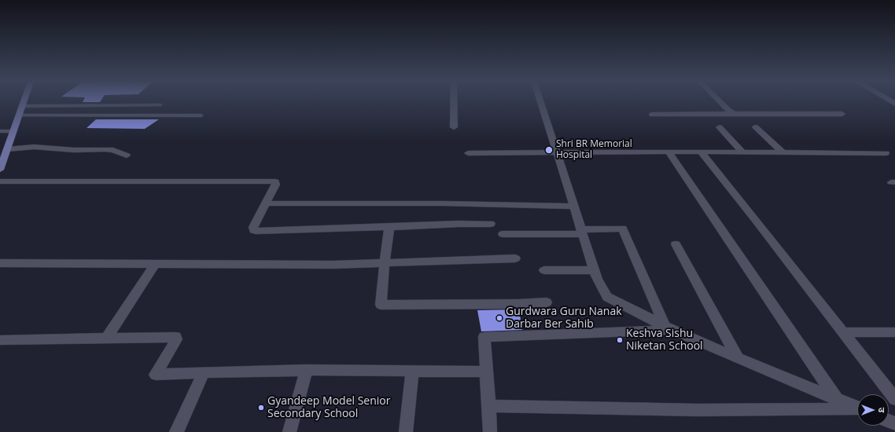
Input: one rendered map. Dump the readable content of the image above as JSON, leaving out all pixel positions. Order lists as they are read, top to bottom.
{
  "places": [
    "Shri BR Memorial Hospital",
    "Gurdwara Guru Nanak Darbar Ber Sahib",
    "Keshva Sishu Niketan School",
    "Gyandeep Model Senior Secondary School"
  ],
  "north": "right"
}
